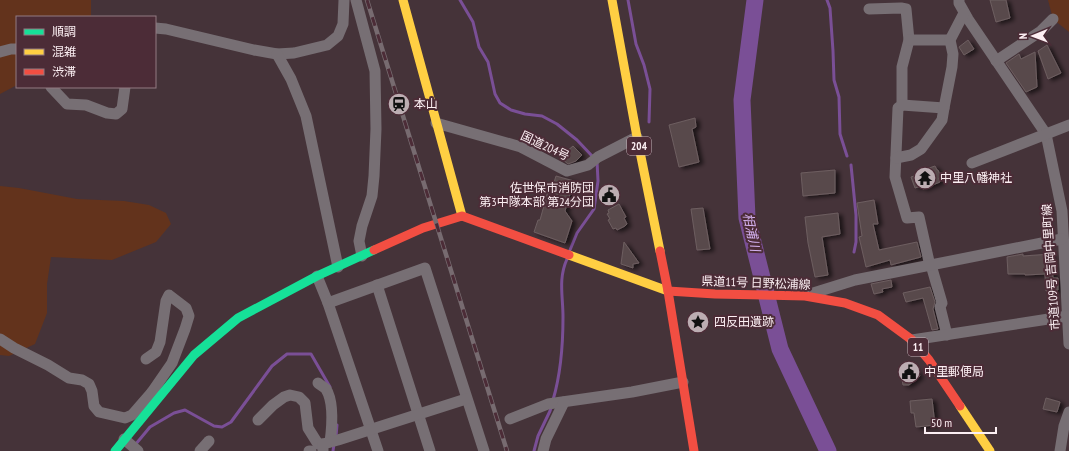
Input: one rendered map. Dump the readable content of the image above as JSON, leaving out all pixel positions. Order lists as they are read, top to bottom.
{
  "streets": {
    "main road": ["204", "県道11号 日野松浦線", "11"],
    "street": ["国道204号", "市道109号 吉岡中里町線"]
  },
  "crossings": [
    ["国道204号", "204"],
    ["204", "県道11号 日野松浦線"]
  ],
  "water": ["相浦川"],
  "places": {
    "station": ["本山"],
    "temple": ["中里八幡神社"],
    "public building": ["佐世保市消防団 第3中隊本部 第24分団", "中里郵便局"],
    "place": ["四反田遺跡"]
  },
  "legend": ["順調", "混雑", "渋滞"],
  "scale_bar": "50 m",
  "north": "left"
}
